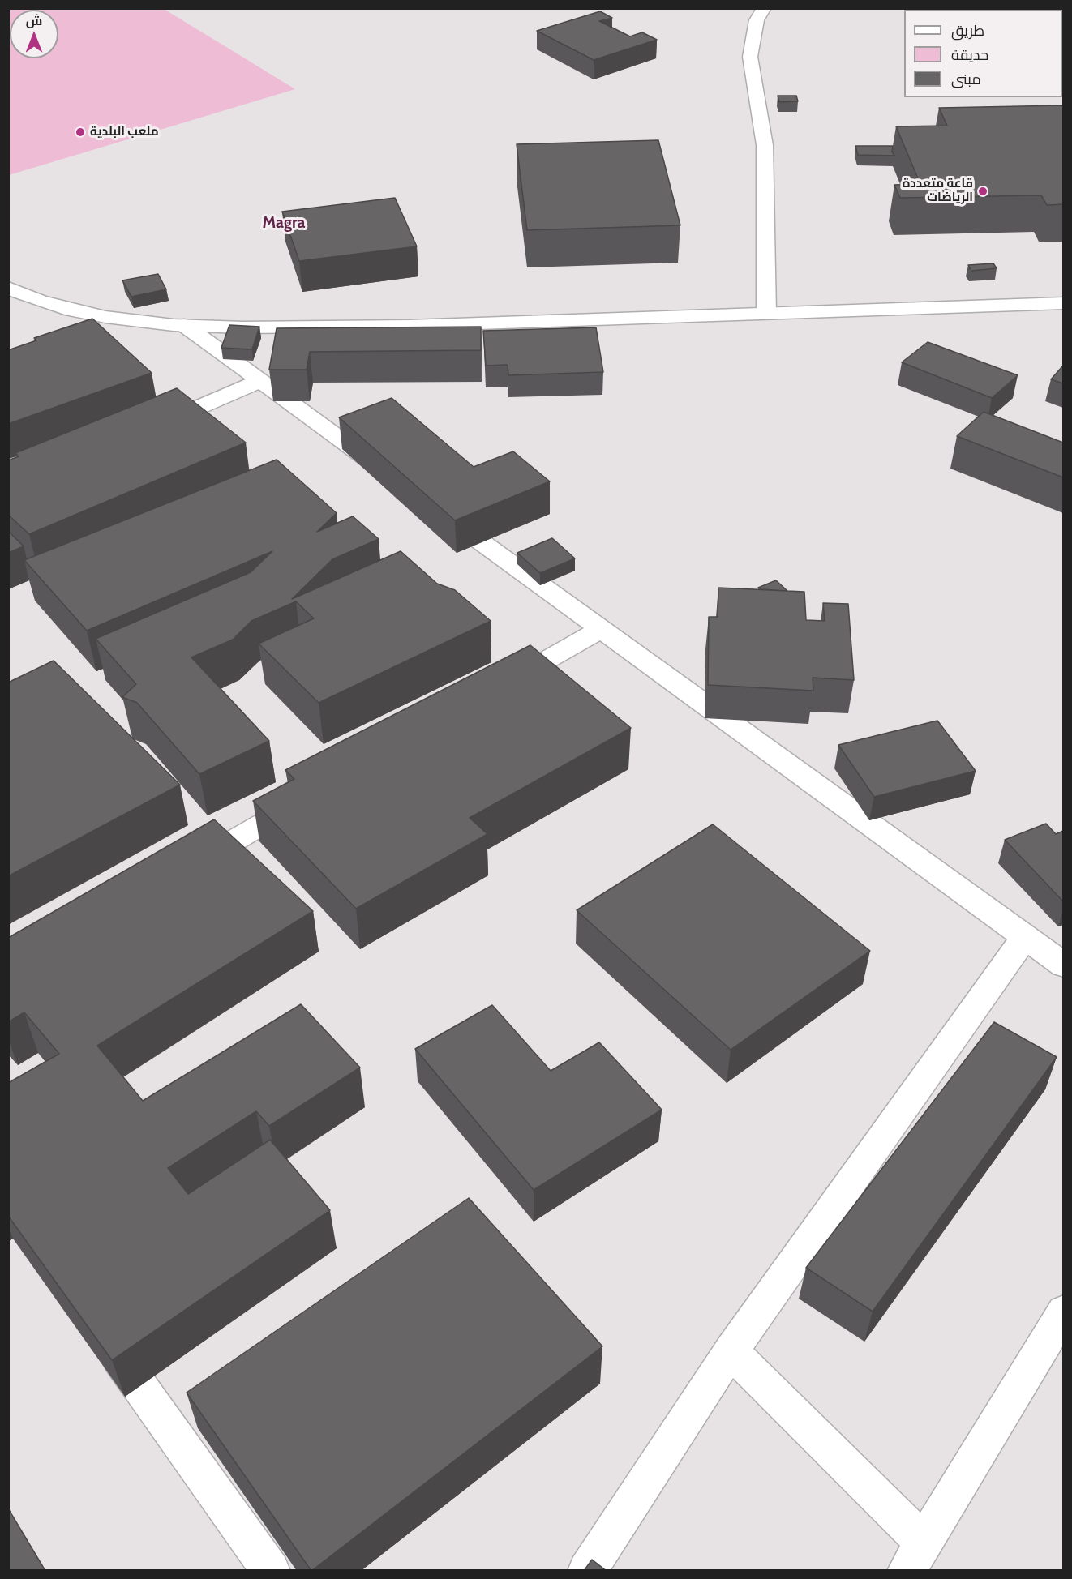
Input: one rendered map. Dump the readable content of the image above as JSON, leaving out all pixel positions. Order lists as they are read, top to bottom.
{
  "districts": ["Magra"],
  "places": ["ملعب البلدية", "قاعة متعددة الرياضات"],
  "legend": ["طريق", "حديقة", "مبنى"],
  "north": "top"
}
